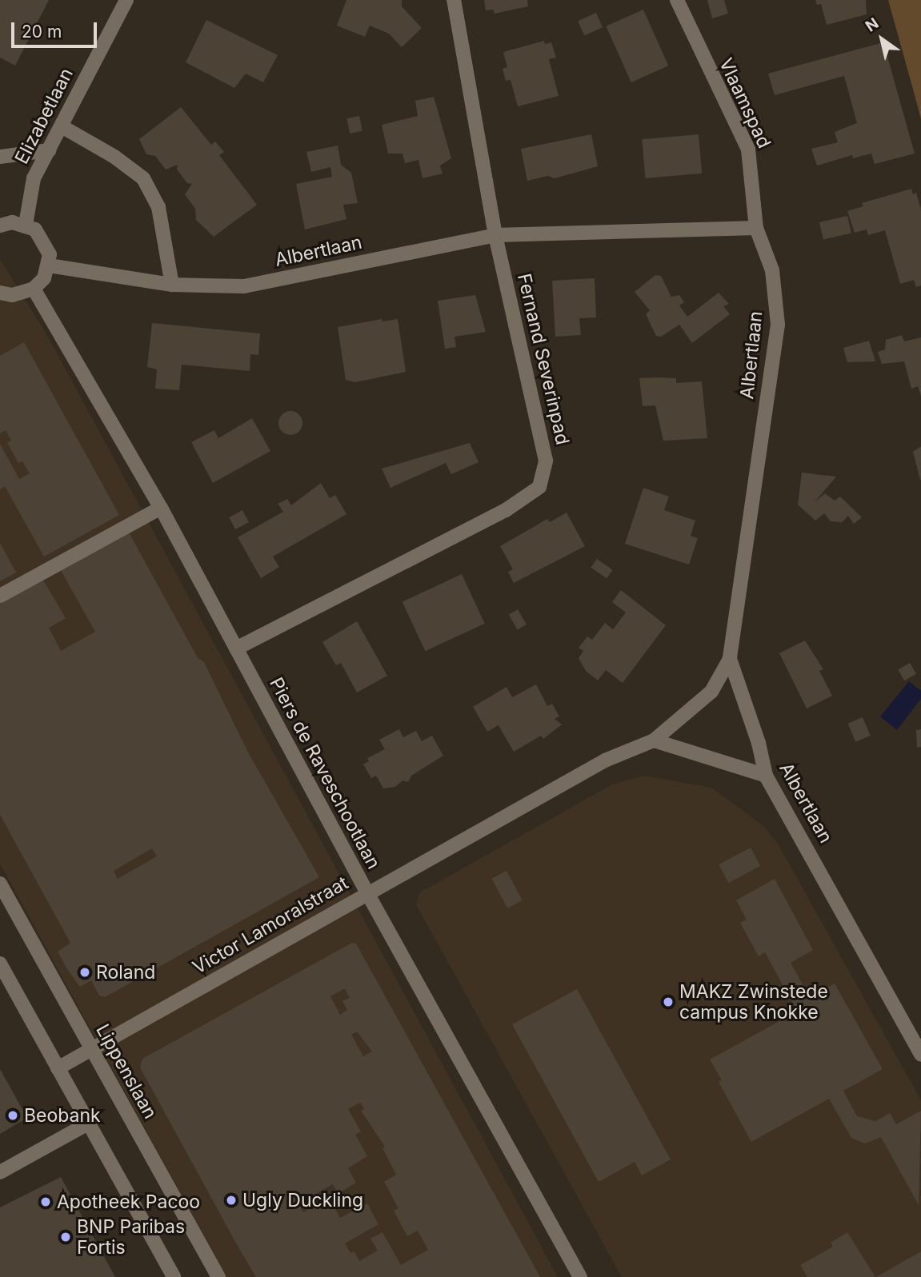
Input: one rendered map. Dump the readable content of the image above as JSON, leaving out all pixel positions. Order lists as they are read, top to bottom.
{
  "streets": {
    "street": [
      "Vlaamspad",
      "Elizabetlaan",
      "Albertlaan",
      "Fernand Severinpad",
      "Piers de Raveschootlaan",
      "Victor Lamoralstraat",
      "Lippenslaan"
    ]
  },
  "crossings": [
    ["Vlaamspad", "Albertlaan"],
    ["Albertlaan", "Fernand Severinpad"],
    ["Albertlaan", "Victor Lamoralstraat"],
    ["Fernand Severinpad", "Piers de Raveschootlaan"],
    ["Piers de Raveschootlaan", "Victor Lamoralstraat"],
    ["Victor Lamoralstraat", "Lippenslaan"]
  ],
  "places": [
    "Roland",
    "MAKZ Zwinstede campus Knokke",
    "Beobank",
    "Ugly Duckling",
    "Apotheek Pacoo",
    "BNP Paribas Fortis"
  ],
  "scale_bar": "20 m",
  "north": "top left"
}
